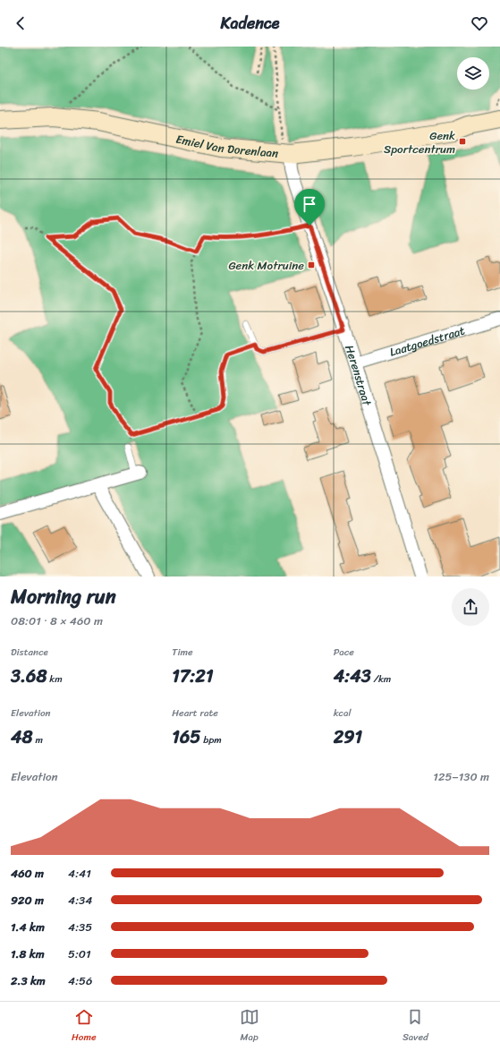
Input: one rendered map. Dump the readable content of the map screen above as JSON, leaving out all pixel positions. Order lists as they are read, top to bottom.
{
  "streets": {
    "street": ["Emiel Van Dorenlaan", "Laatgoedstraat", "Herenstraat"]
  },
  "crossings": [
    ["Emiel Van Dorenlaan", "Herenstraat"],
    ["Laatgoedstraat", "Herenstraat"]
  ],
  "places": {
    "transit": ["Genk Sportcentrum", "Genk Motruine"]
  },
  "page": {
    "header": "Kadence",
    "heading": ["Morning run", "08:01 · 8 × 460 m"],
    "stats": [
      ["Distance", "3.68 km"],
      ["Time", "17:21"],
      ["Pace", "4:43 /km"],
      ["Elevation", "48 m"],
      ["Heart rate", "165 bpm"],
      ["kcal", "291"]
    ],
    "chart": ["Elevation", "125–130 m"],
    "list": [
      {
        "name": "460 m",
        "note": "4:41"
      },
      {
        "name": "920 m",
        "note": "4:34"
      },
      {
        "name": "1.4 km",
        "note": "4:35"
      },
      {
        "name": "1.8 km",
        "note": "5:01"
      },
      {
        "name": "2.3 km",
        "note": "4:56"
      }
    ],
    "tabs": ["Home", "Map", "Saved"]
  }
}
